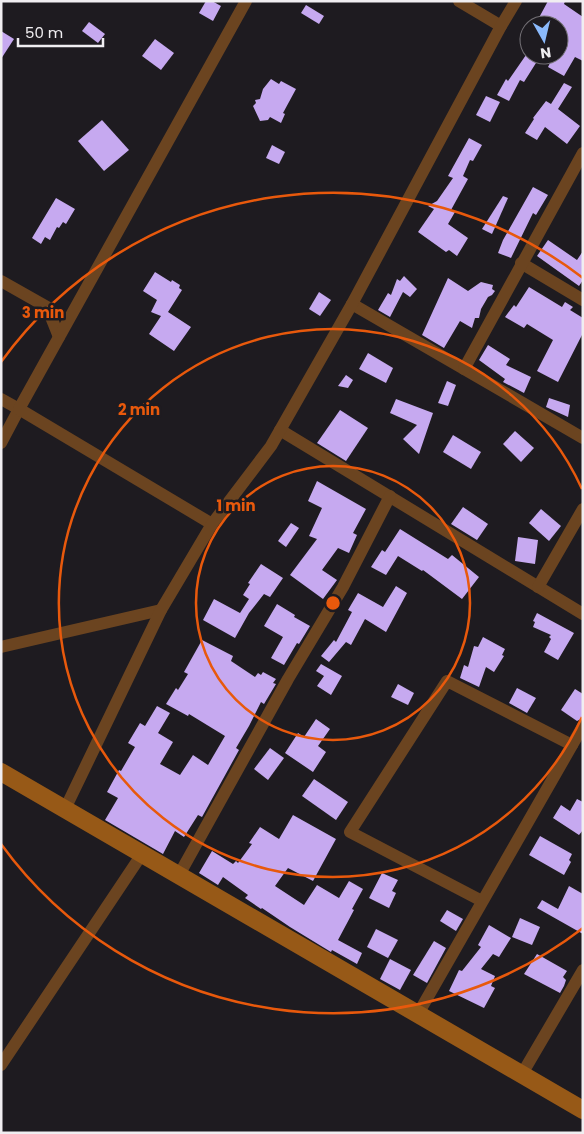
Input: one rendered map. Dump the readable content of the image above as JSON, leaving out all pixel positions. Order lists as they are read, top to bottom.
{
  "scale_bar": "50 m",
  "north": "bottom",
  "rings": ["3 min", "2 min", "1 min"]
}
